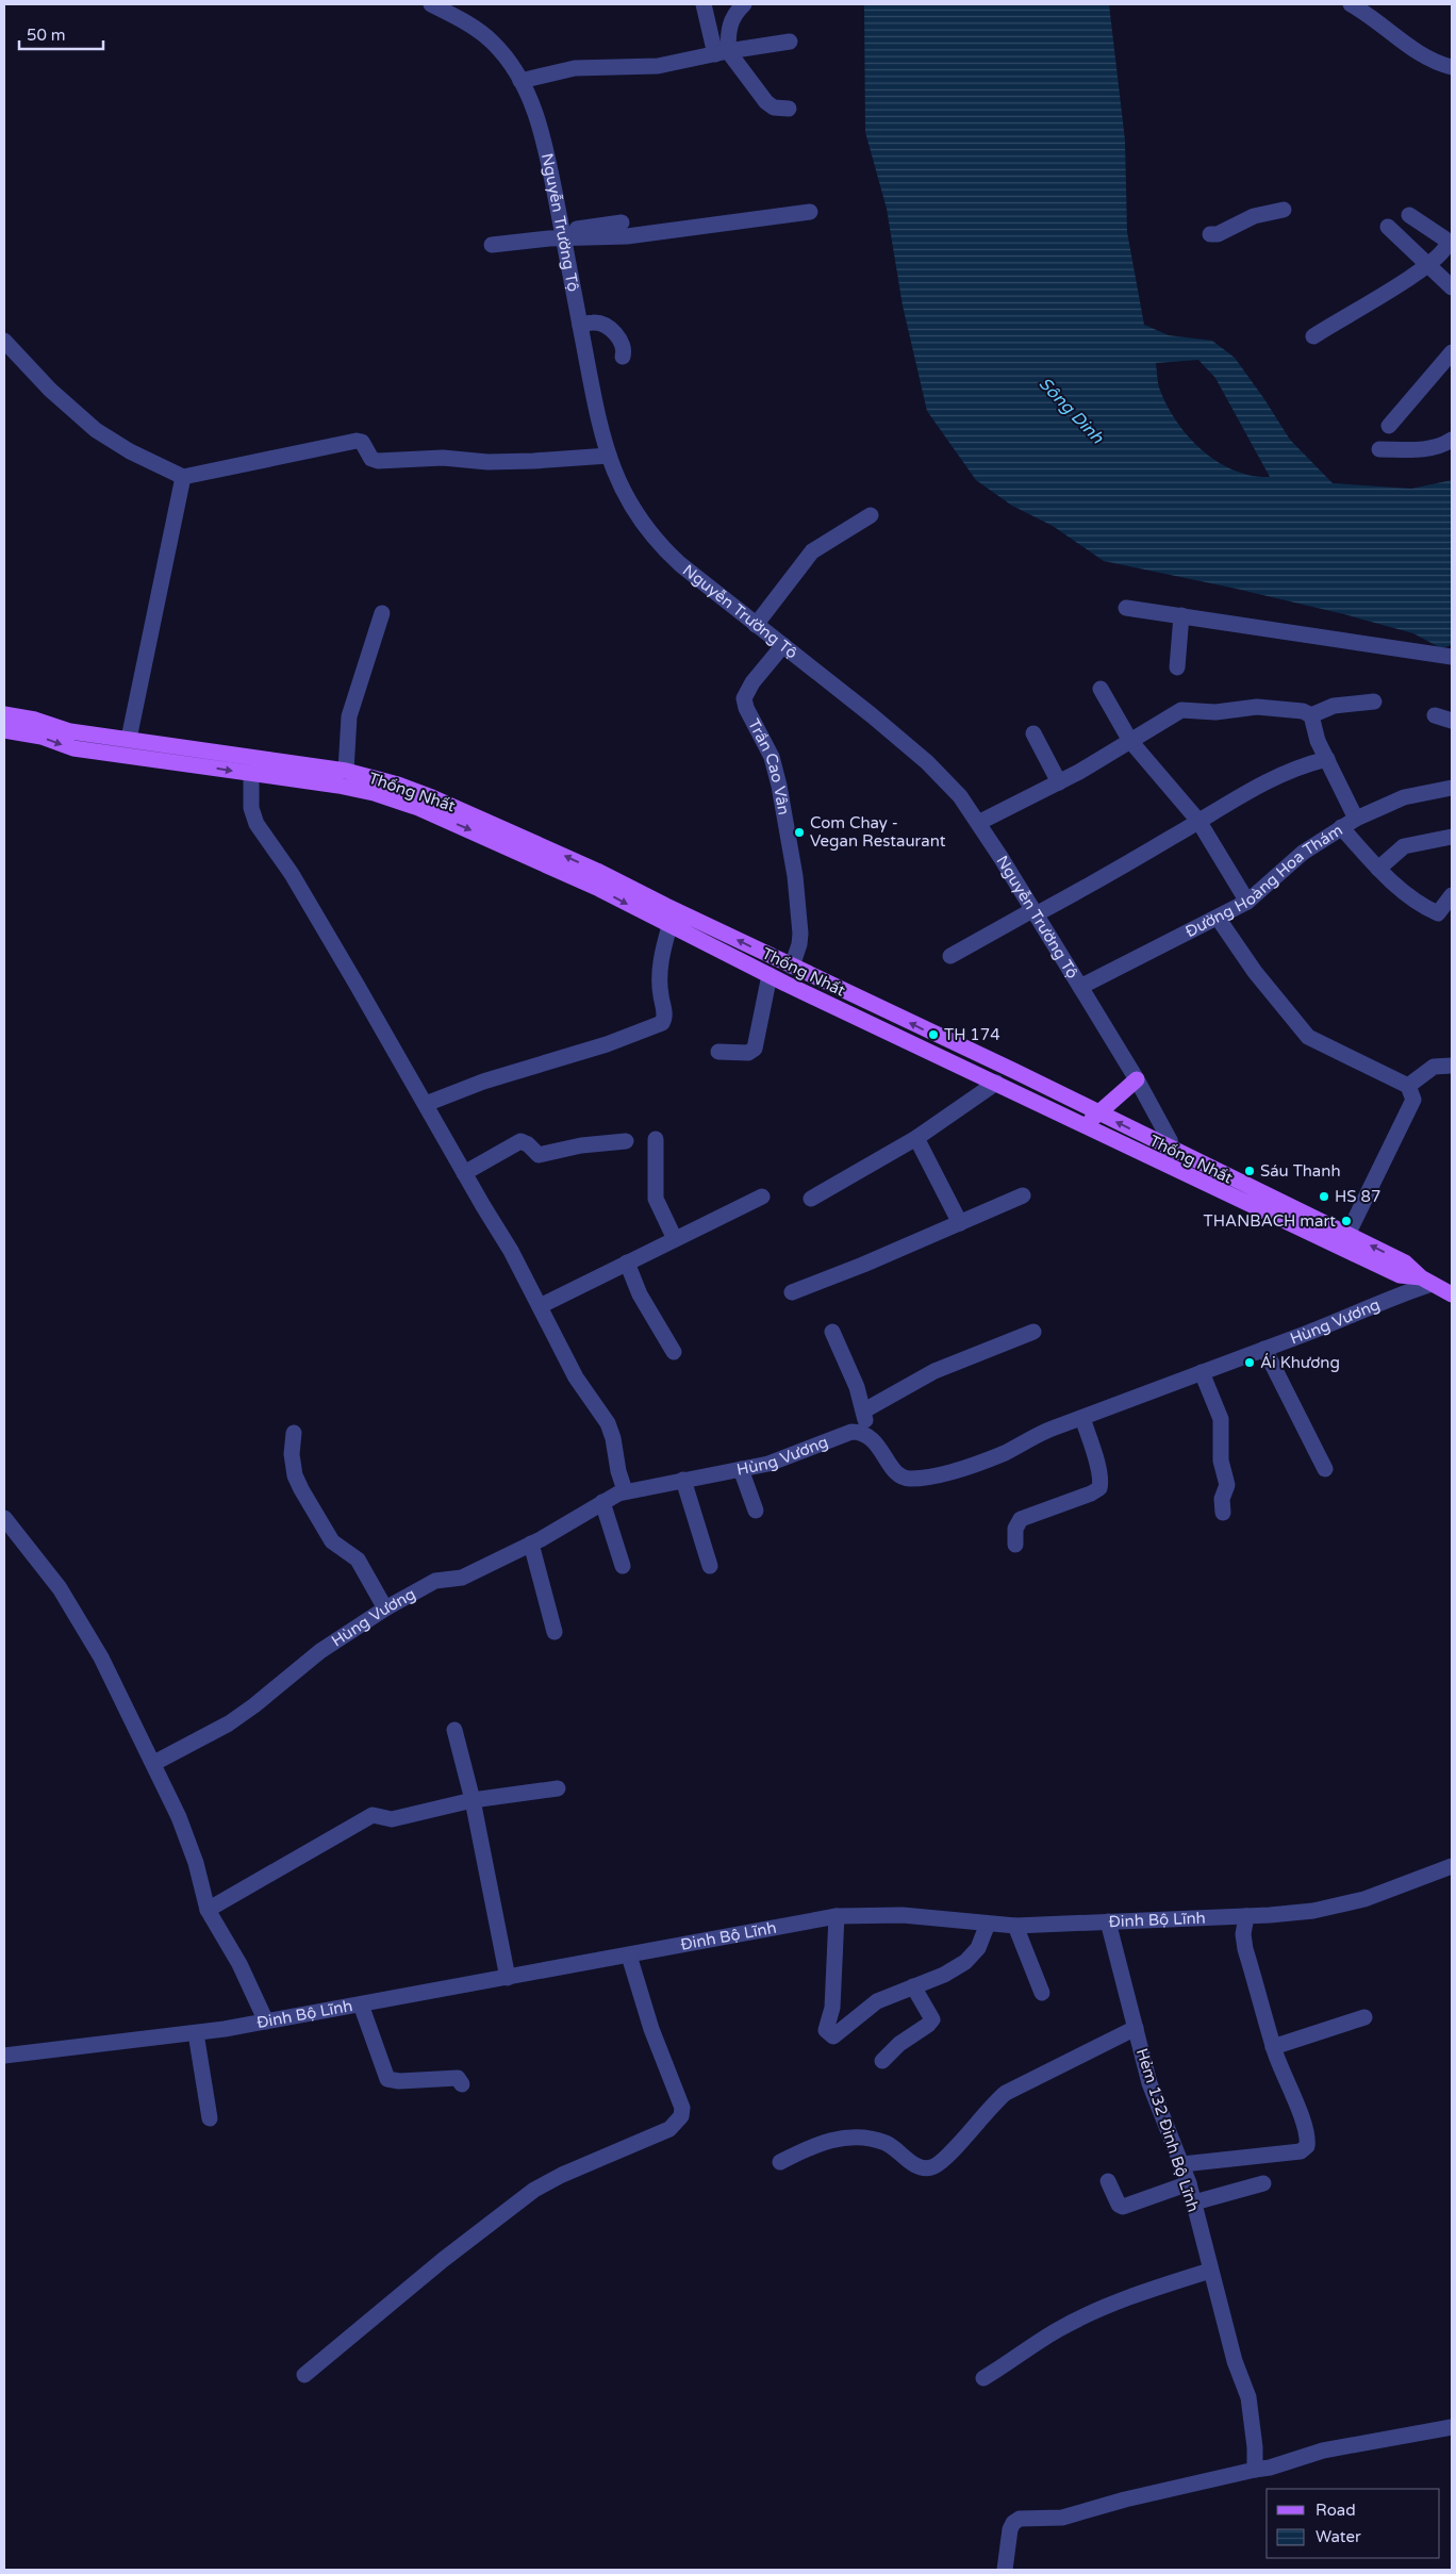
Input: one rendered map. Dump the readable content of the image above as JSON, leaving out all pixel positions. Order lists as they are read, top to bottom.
{
  "streets": {
    "main road": ["Thống Nhất"],
    "street": [
      "Nguyễn Trường Tộ",
      "Trần Cao Vân",
      "Đường Hoàng Hoa Thám",
      "Hùng Vương",
      "Đinh Bộ Lĩnh",
      "Hẻm 132 Đinh Bộ Lĩnh"
    ]
  },
  "crossings": [
    ["Nguyễn Trường Tộ", "Trần Cao Vân"],
    ["Nguyễn Trường Tộ", "Thống Nhất"],
    ["Nguyễn Trường Tộ", "Đường Hoàng Hoa Thám"],
    ["Trần Cao Vân", "Thống Nhất"],
    ["Thống Nhất", "Hùng Vương"],
    ["Đinh Bộ Lĩnh", "Hẻm 132 Đinh Bộ Lĩnh"]
  ],
  "water": ["Sông Dinh"],
  "places": [
    "Com Chay - Vegan Restaurant",
    "TH 174",
    "Sáu Thanh",
    "HS 87",
    "THANBACH mart",
    "Ái Khương"
  ],
  "legend": ["Road", "Water"],
  "scale_bar": "50 m"
}
